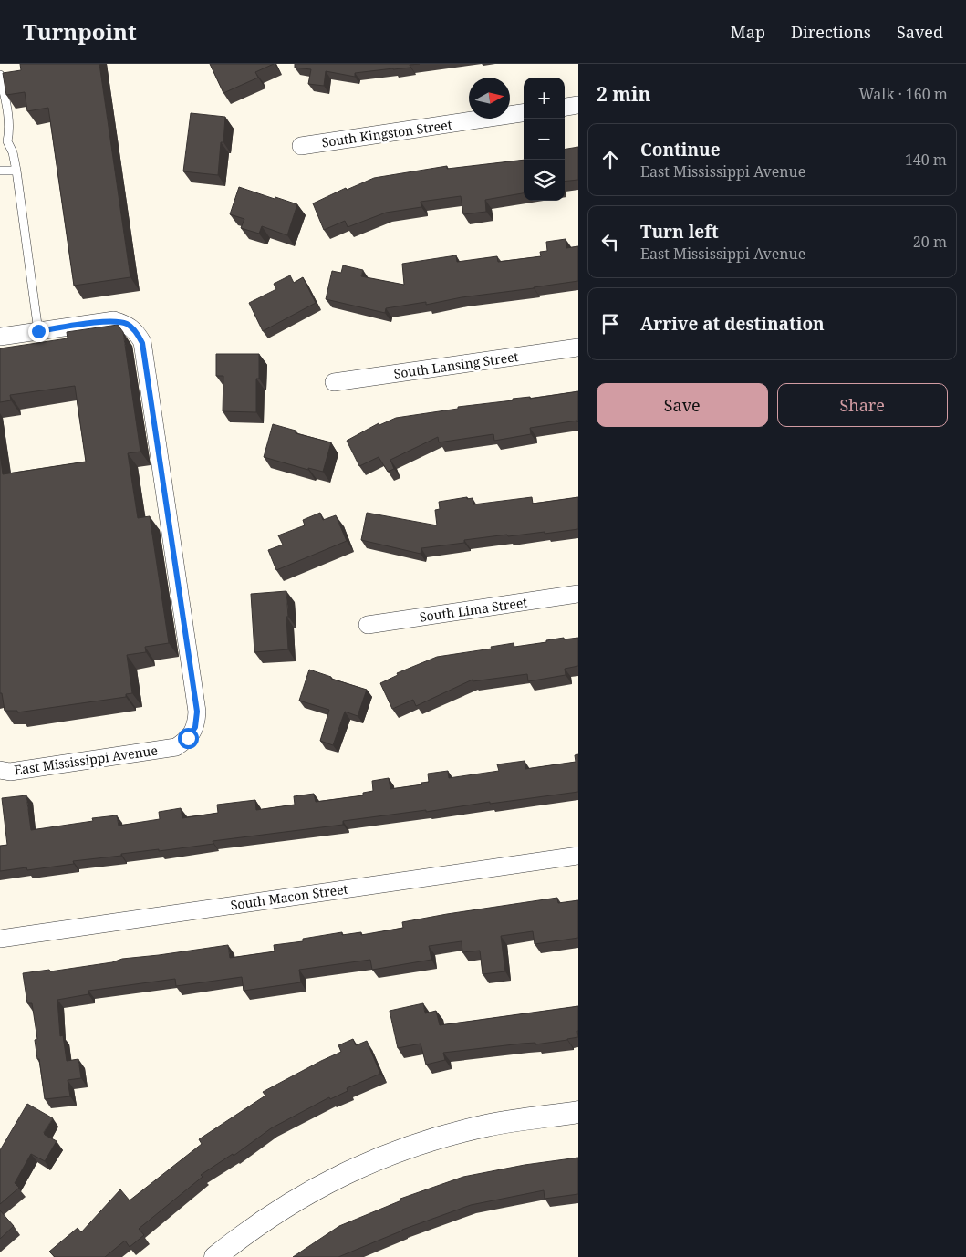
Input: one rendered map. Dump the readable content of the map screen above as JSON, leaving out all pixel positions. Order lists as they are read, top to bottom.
{
  "streets": {
    "street": [
      "South Kingston Street",
      "South Lansing Street",
      "South Lima Street",
      "East Mississippi Avenue",
      "South Macon Street"
    ]
  },
  "north": "right",
  "page": {
    "header": "Turnpoint",
    "nav": ["Map", "Directions", "Saved"],
    "heading": ["2 min", "Walk · 160 m"],
    "map_buttons": ["+", "−"],
    "list": [
      ["Continue", "East Mississippi Avenue", "140 m"],
      ["Turn left", "East Mississippi Avenue", "20 m"],
      "Arrive at destination"
    ],
    "buttons": ["Save", "Share"]
  }
}
